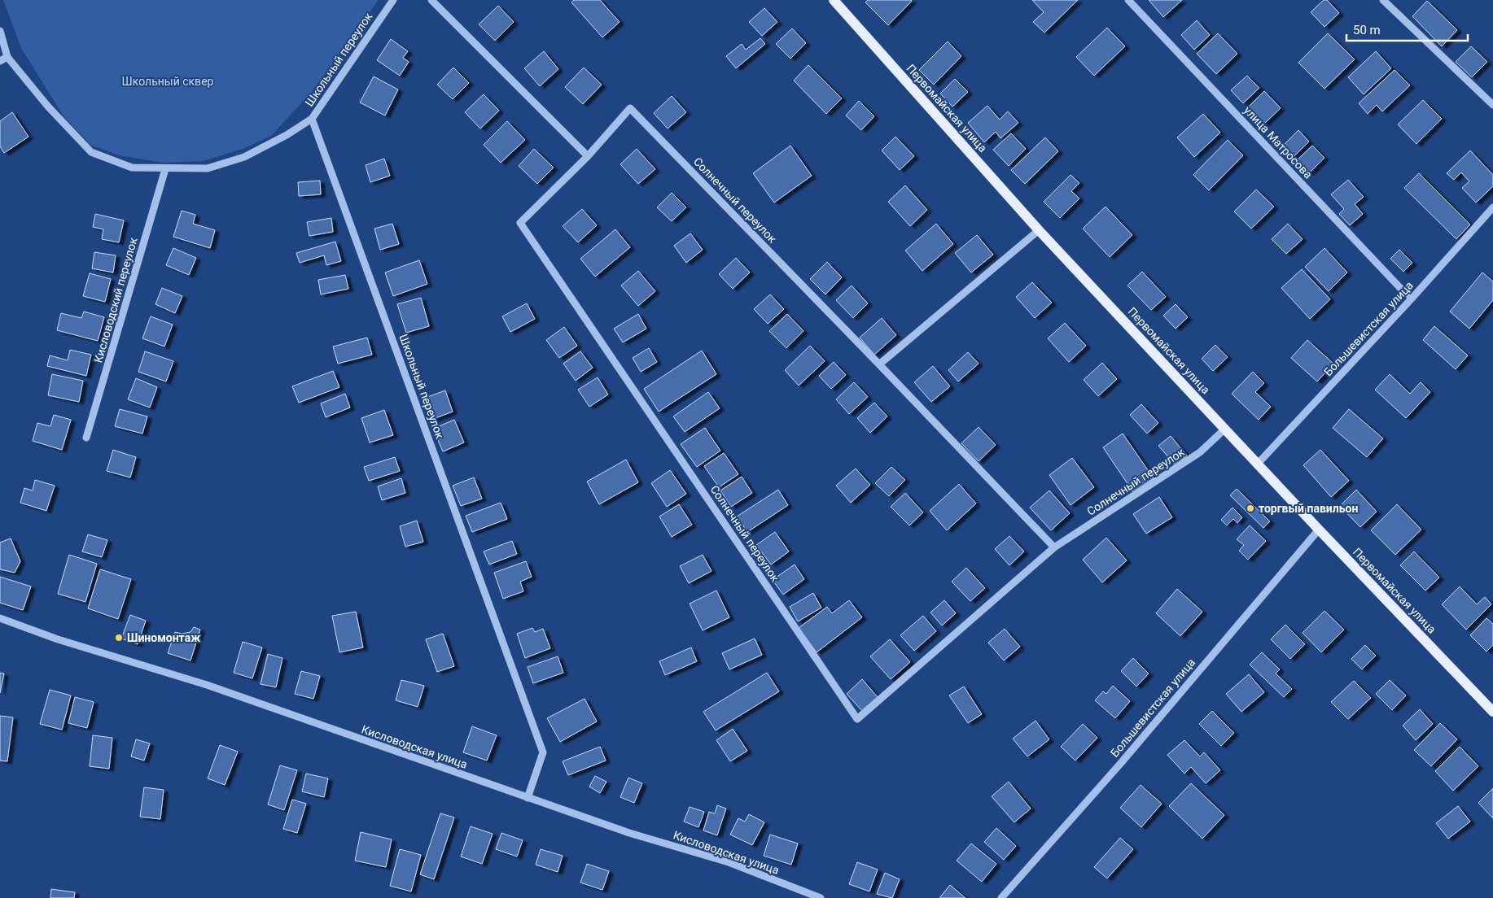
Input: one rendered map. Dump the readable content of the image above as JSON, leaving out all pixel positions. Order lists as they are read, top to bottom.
{
  "streets": {
    "main road": ["Первомайская улица"],
    "street": [
      "Школьный переулок",
      "улица Матросова",
      "Солнечный переулок",
      "Кисловодский переулок",
      "Большевистская улица",
      "Кисловодская улица"
    ]
  },
  "crossings": [
    ["Школьный переулок", "Кисловодская улица"],
    ["Первомайская улица", "Солнечный переулок"],
    ["Первомайская улица", "Большевистская улица"],
    ["улица Матросова", "Большевистская улица"]
  ],
  "parks": ["Школьный сквер"],
  "places": ["торгвый павильон", "Шиномонтаж"],
  "scale_bar": "50 m"
}
